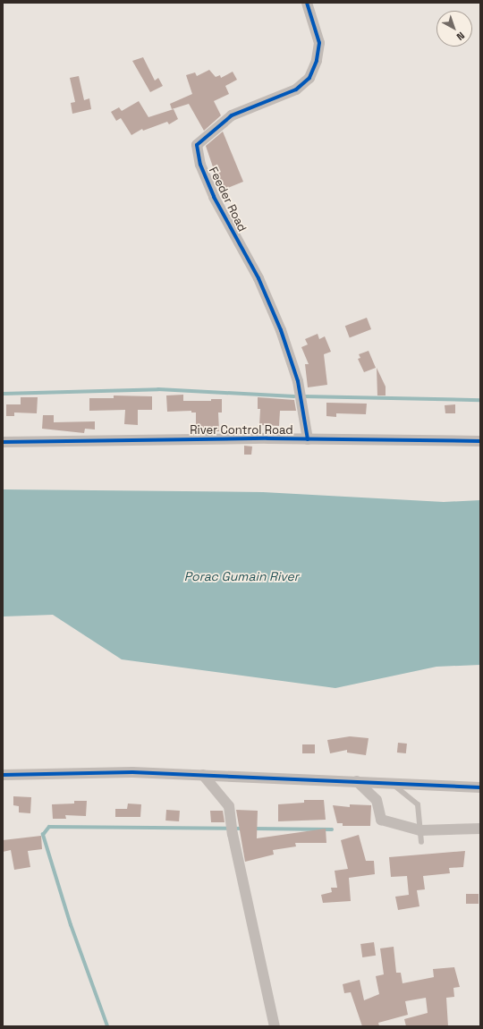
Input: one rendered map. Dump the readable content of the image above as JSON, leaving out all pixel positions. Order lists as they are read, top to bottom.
{
  "streets": {
    "street": ["Feeder Road", "River Control Road"]
  },
  "crossings": [
    ["Feeder Road", "River Control Road"]
  ],
  "water": ["Porac Gumain River"],
  "north": "bottom right"
}
